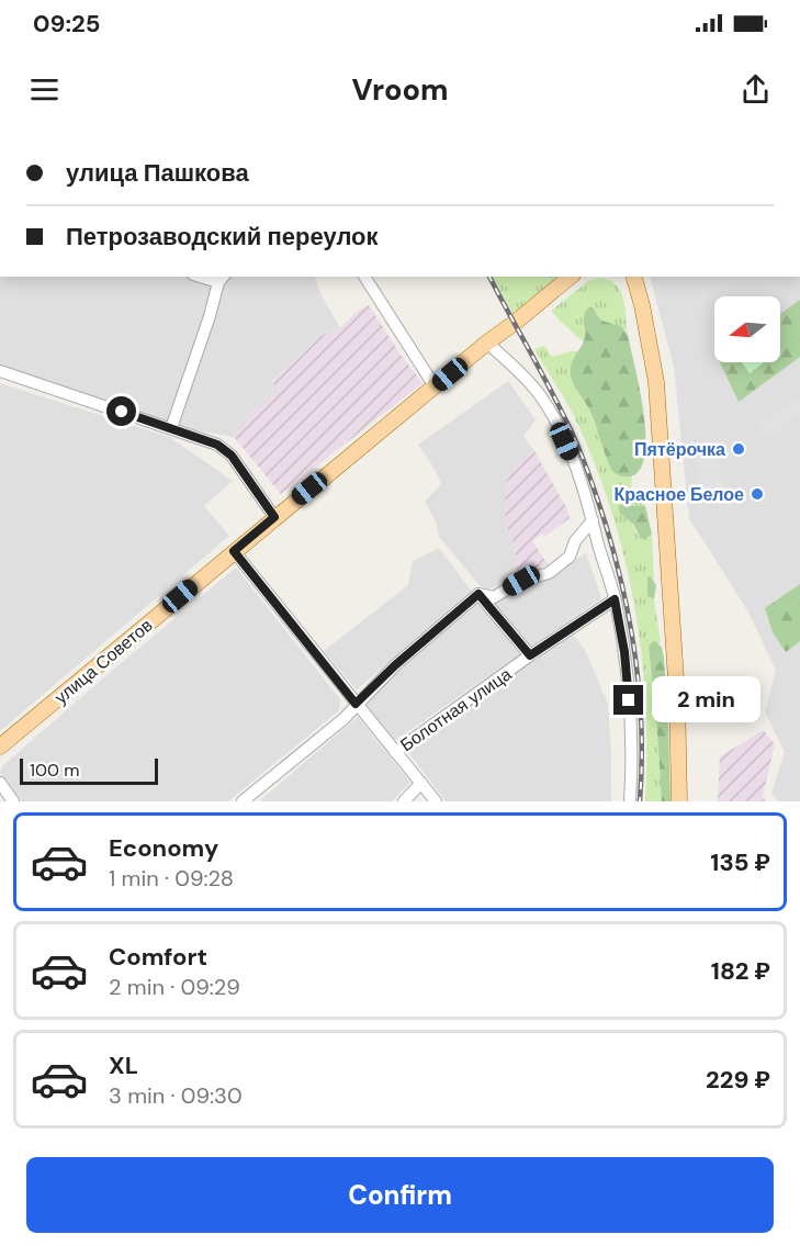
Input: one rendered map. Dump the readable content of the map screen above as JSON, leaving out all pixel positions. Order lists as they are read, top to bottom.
{
  "streets": {
    "main road": ["улица Советов"],
    "street": ["Болотная улица"]
  },
  "places": ["Пятёрочка", "Красное Белое"],
  "scale_bar": "100 m",
  "north": "left",
  "page": {
    "status": "09:25",
    "header": "Vroom",
    "banner": ["улица Пашкова", "Петрозаводский переулок"],
    "bubble": "2 min",
    "scale": "100 m",
    "list": [
      {
        "name": "Economy",
        "note": "1 min · 09:28",
        "value": "135 ₽"
      },
      {
        "name": "Comfort",
        "note": "2 min · 09:29",
        "value": "182 ₽"
      },
      {
        "name": "XL",
        "note": "3 min · 09:30",
        "value": "229 ₽"
      }
    ],
    "buttons": "Confirm"
  }
}
